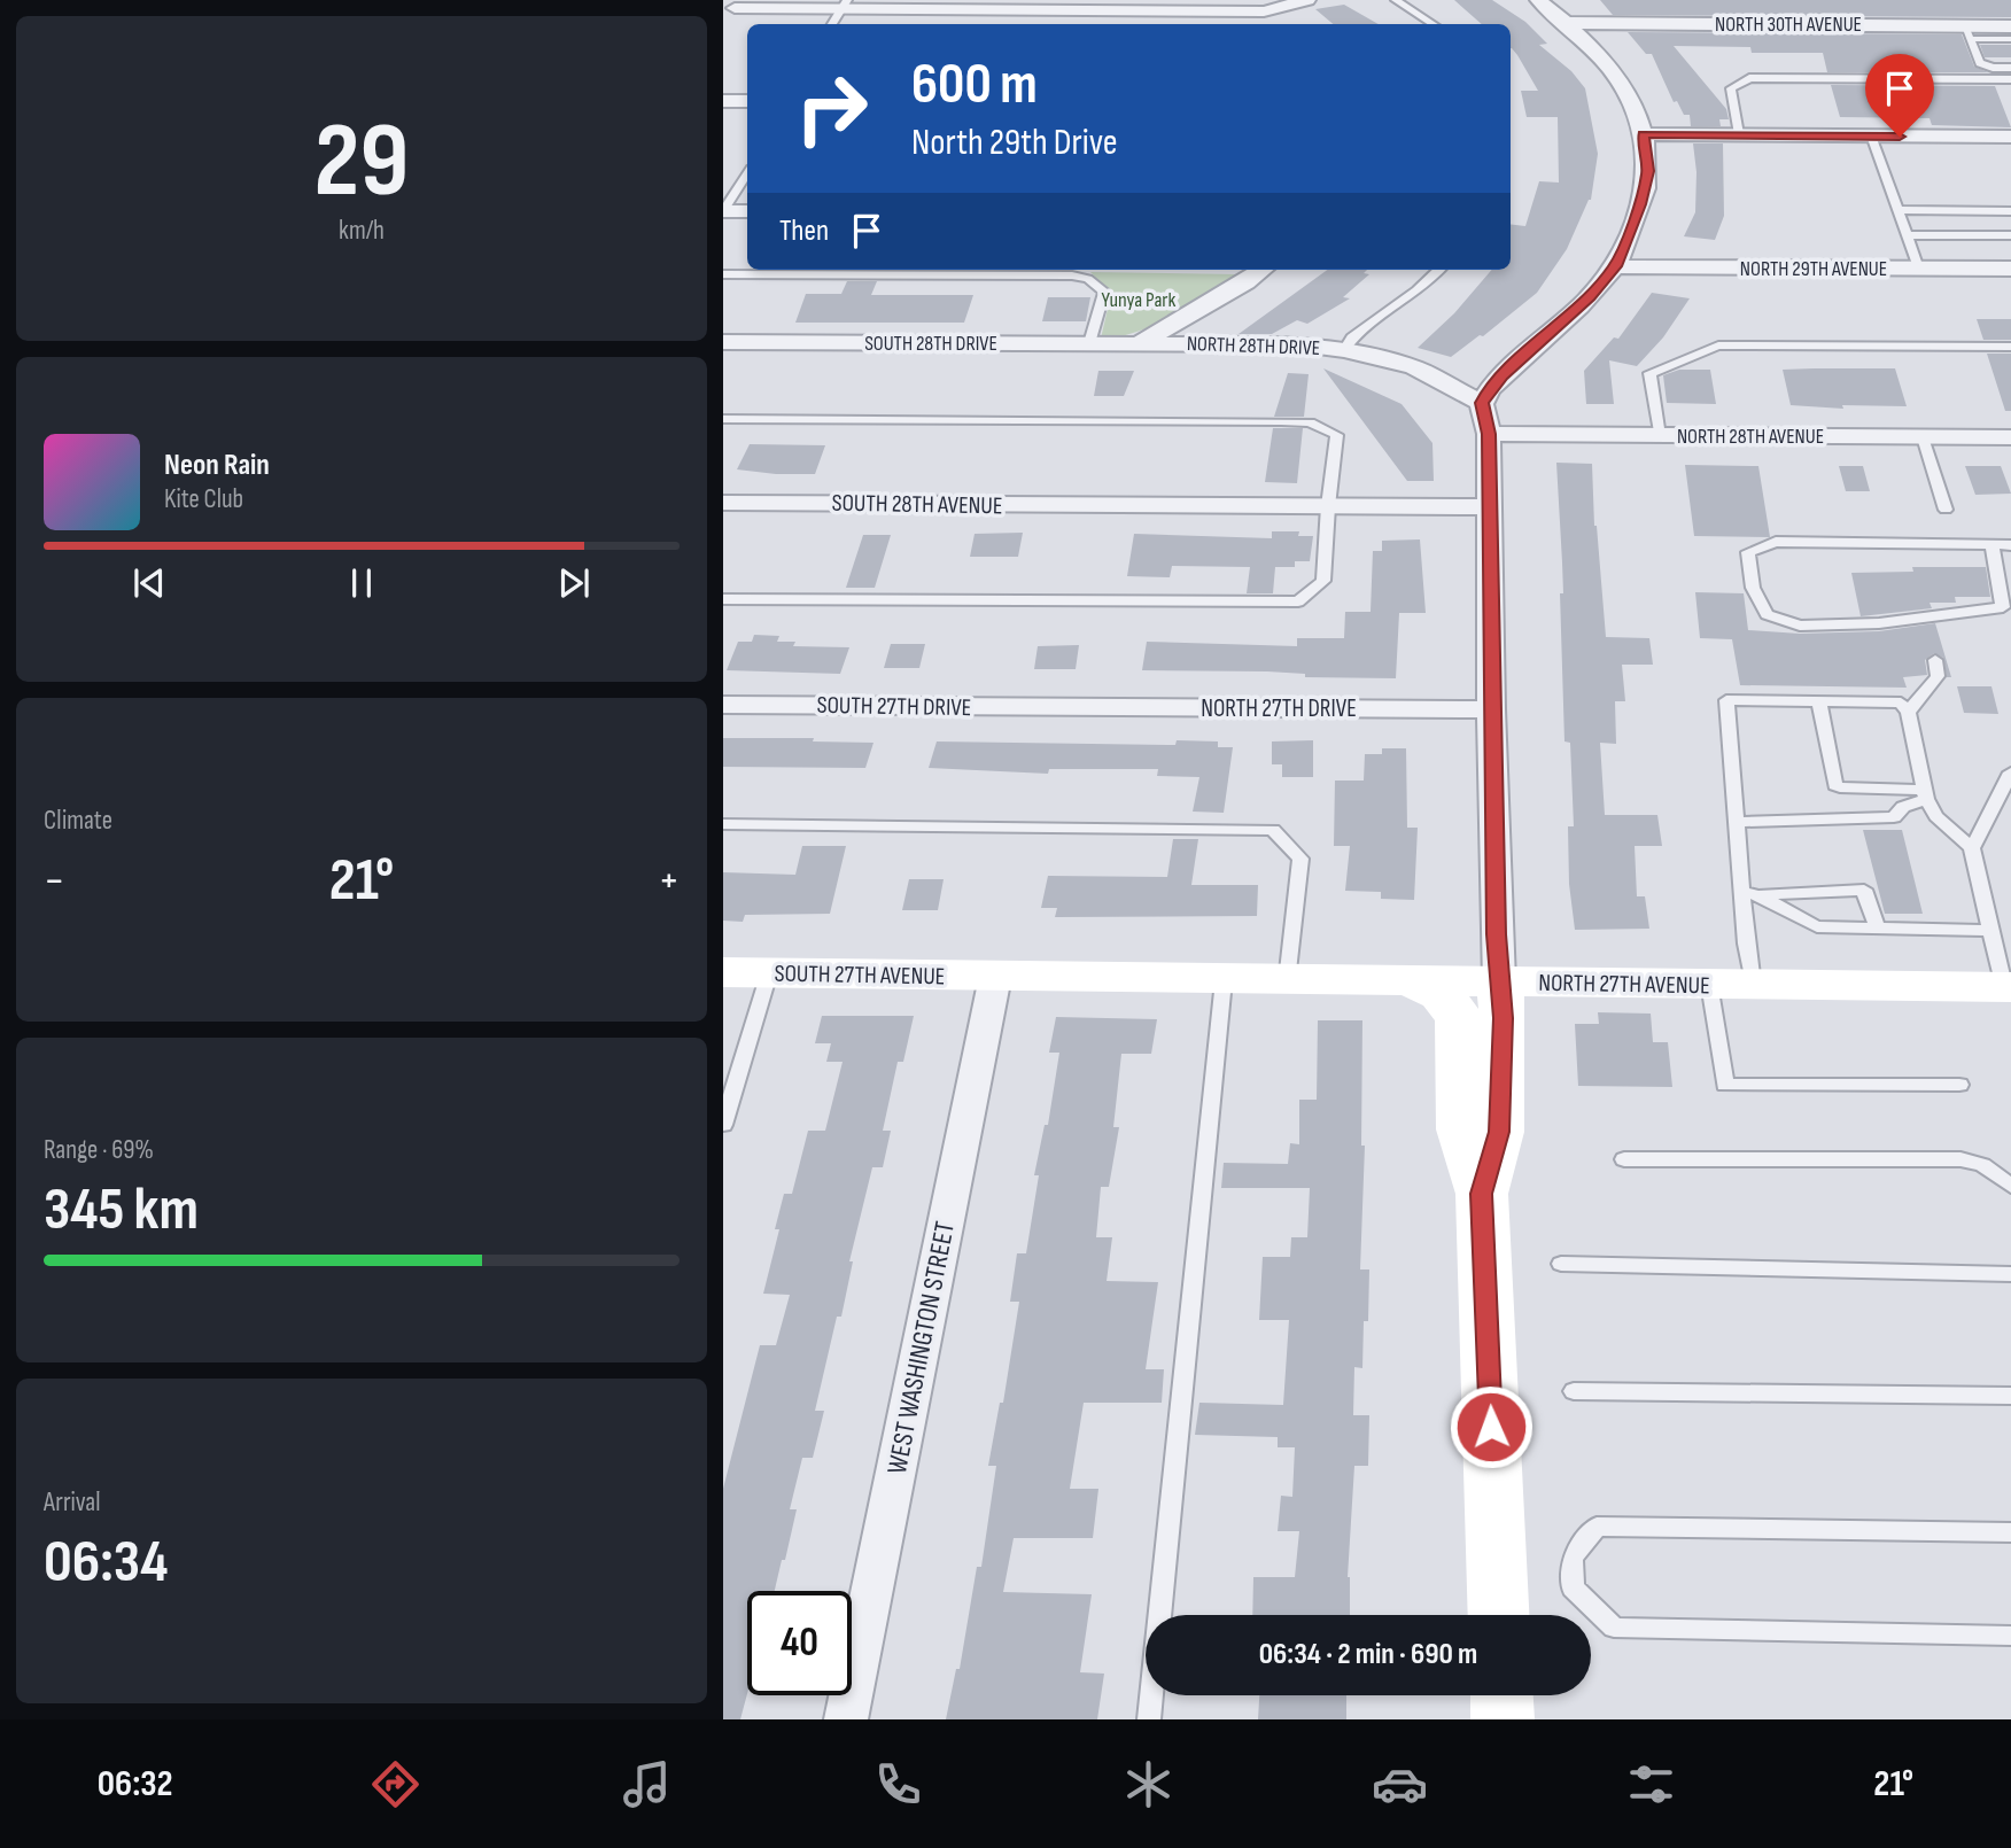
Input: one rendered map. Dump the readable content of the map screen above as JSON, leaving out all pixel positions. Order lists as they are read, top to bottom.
{
  "streets": {
    "main road": ["SOUTH 27TH AVENUE", "NORTH 27TH AVENUE"],
    "street": [
      "NORTH 30TH AVENUE",
      "NORTH 29TH AVENUE",
      "SOUTH 28TH DRIVE",
      "NORTH 28TH DRIVE",
      "NORTH 28TH AVENUE",
      "SOUTH 28TH AVENUE",
      "SOUTH 27TH DRIVE",
      "NORTH 27TH DRIVE",
      "WEST WASHINGTON STREET"
    ]
  },
  "crossings": [
    ["SOUTH 28TH DRIVE", "NORTH 28TH DRIVE"],
    ["SOUTH 27TH DRIVE", "NORTH 27TH DRIVE"],
    ["SOUTH 27TH AVENUE", "NORTH 27TH AVENUE"],
    ["SOUTH 27TH AVENUE", "WEST WASHINGTON STREET"],
    ["NORTH 27TH AVENUE", "WEST WASHINGTON STREET"]
  ],
  "parks": ["Yunya Park"],
  "page": {
    "tile": [
      ["29", "km/h"],
      "Climate",
      ["Range · 69%", "345 km"],
      ["Arrival", "06:34"]
    ],
    "turn": ["600 m", "North 29th Drive"],
    "then": "Then",
    "song": ["Neon Rain", "Kite Club"],
    "heat": ["−", "21°", "+"],
    "limit": "40",
    "trip": "06:34 · 2 min · 690 m",
    "tabs": ["06:32", "21°"]
  }
}
